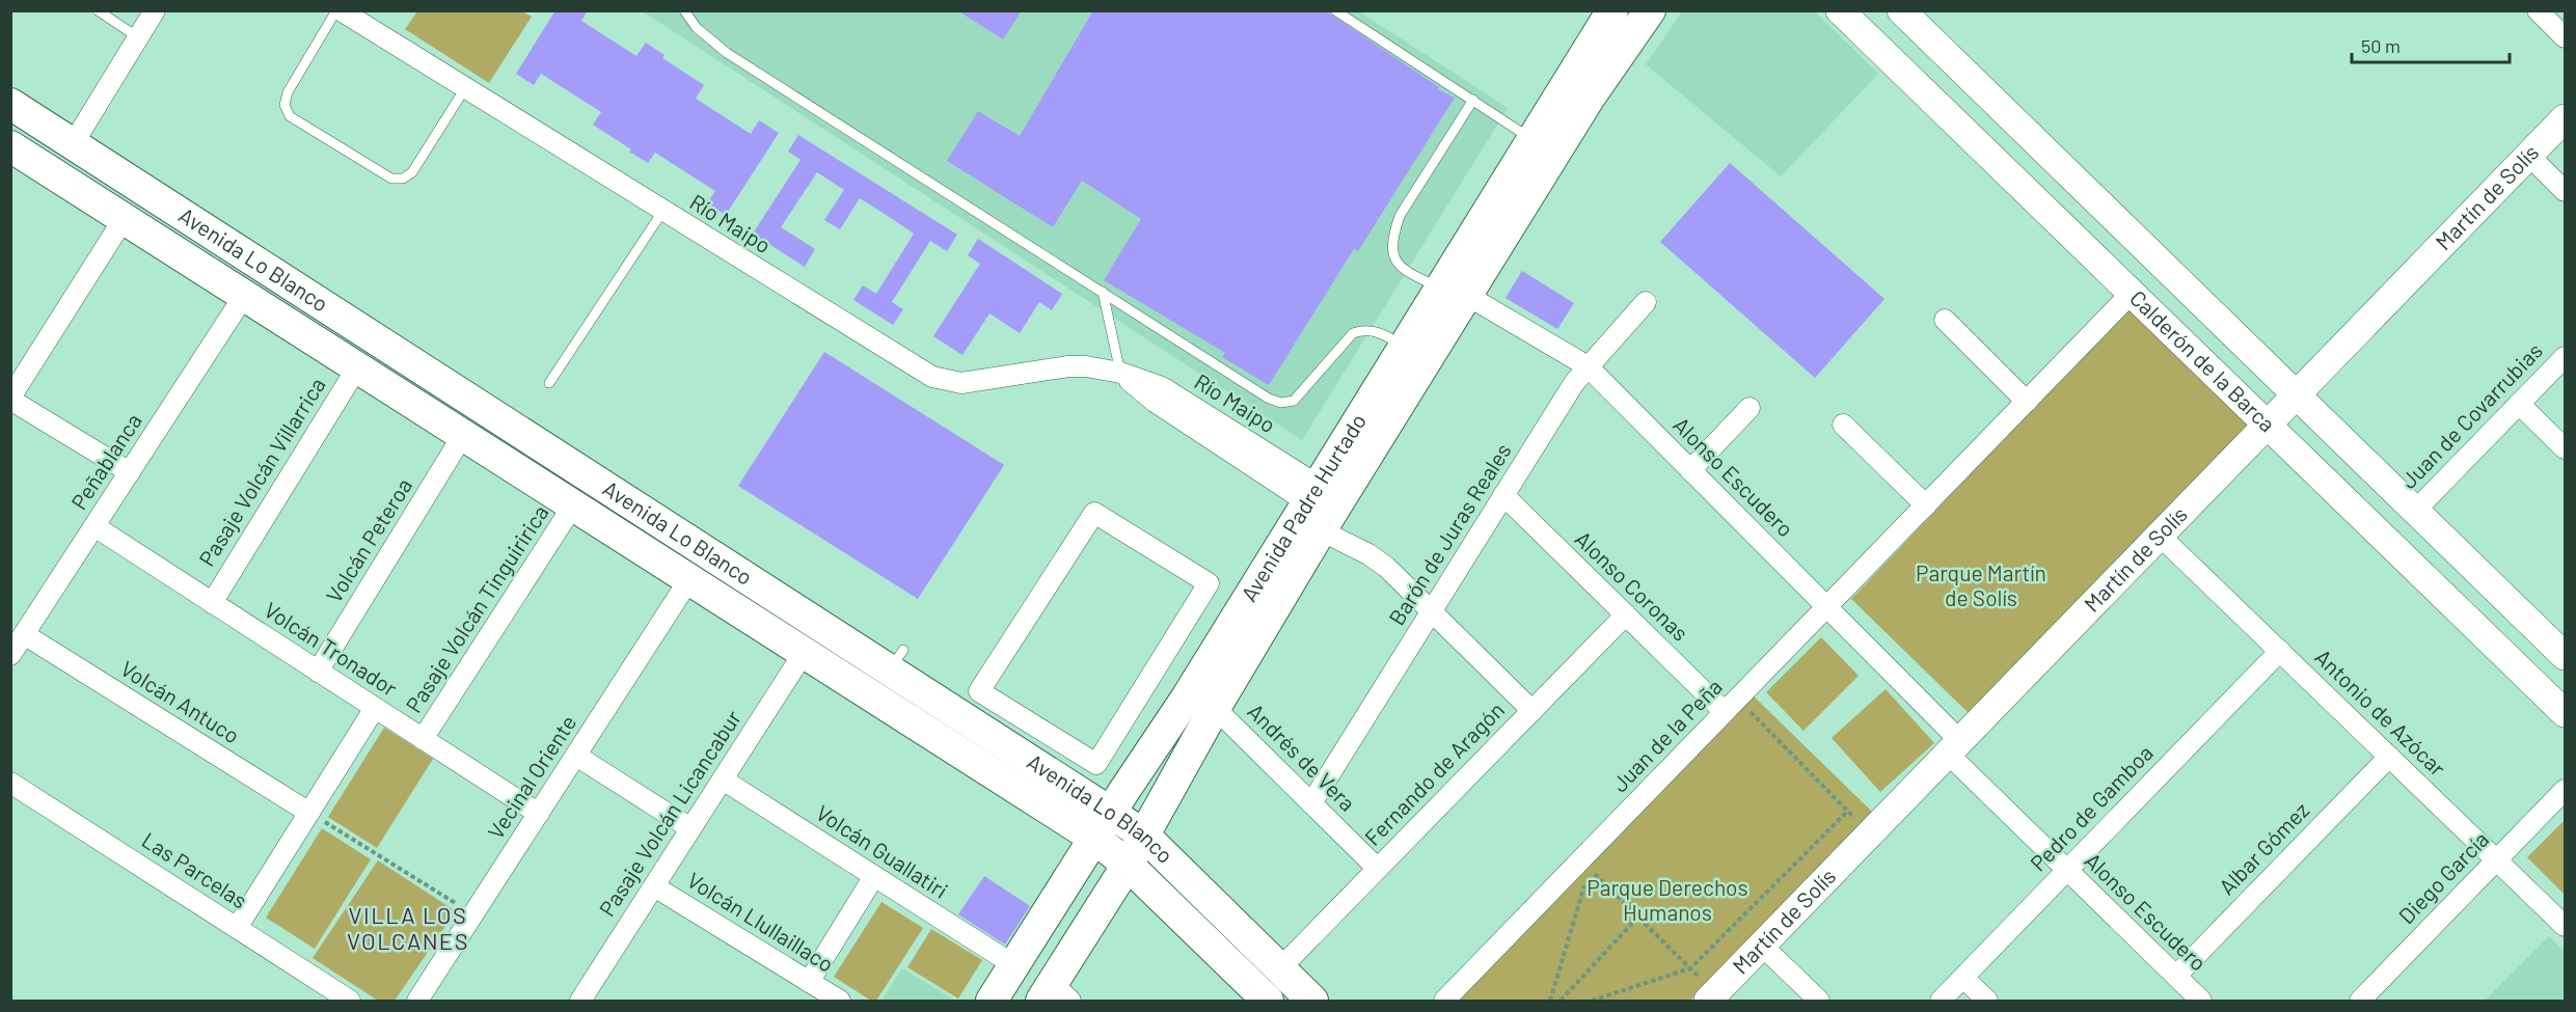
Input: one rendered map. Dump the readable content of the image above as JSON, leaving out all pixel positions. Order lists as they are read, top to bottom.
{
  "streets": {
    "main road": ["Avenida Lo Blanco", "Avenida Padre Hurtado"],
    "street": [
      "Martín de Solís",
      "Río Maipo",
      "Calderón de la Barca",
      "Juan de Covarrubias",
      "Peñablanca",
      "Pasaje Volcán Villarrica",
      "Alonso Escudero",
      "Barón de Juras Reales",
      "Volcán Peteroa",
      "Alonso Coronas",
      "Pasaje Volcán Tinguiririca",
      "Volcán Tronador",
      "Volcán Antuco",
      "Antonio de Azócar",
      "Juan de la Peña",
      "Andrés de Vera",
      "Fernando de Aragón",
      "Vecinal Oriente",
      "Pedro de Gamboa",
      "Pasaje Volcán Licancabur",
      "Albar Gómez",
      "Volcán Guallatiri",
      "Las Parcelas",
      "Diego García",
      "Volcán Llullaillaco"
    ]
  },
  "crossings": [
    ["Martín de Solís", "Calderón de la Barca"],
    ["Martín de Solís", "Alonso Escudero"],
    ["Martín de Solís", "Antonio de Azócar"],
    ["Río Maipo", "Avenida Padre Hurtado"],
    ["Avenida Lo Blanco", "Peñablanca"],
    ["Avenida Lo Blanco", "Pasaje Volcán Villarrica"],
    ["Avenida Lo Blanco", "Avenida Padre Hurtado"],
    ["Avenida Lo Blanco", "Volcán Peteroa"],
    ["Avenida Lo Blanco", "Pasaje Volcán Tinguiririca"],
    ["Avenida Lo Blanco", "Fernando de Aragón"],
    ["Avenida Lo Blanco", "Vecinal Oriente"],
    ["Avenida Lo Blanco", "Pasaje Volcán Licancabur"],
    ["Calderón de la Barca", "Juan de Covarrubias"],
    ["Calderón de la Barca", "Juan de la Peña"],
    ["Peñablanca", "Volcán Tronador"],
    ["Peñablanca", "Volcán Antuco"],
    ["Pasaje Volcán Villarrica", "Volcán Tronador"],
    ["Alonso Escudero", "Avenida Padre Hurtado"],
    ["Alonso Escudero", "Barón de Juras Reales"],
    ["Alonso Escudero", "Juan de la Peña"],
    ["Alonso Escudero", "Pedro de Gamboa"],
    ["Alonso Escudero", "Albar Gómez"],
    ["Avenida Padre Hurtado", "Andrés de Vera"],
    ["Avenida Padre Hurtado", "Volcán Guallatiri"],
    ["Barón de Juras Reales", "Alonso Coronas"],
    ["Barón de Juras Reales", "Andrés de Vera"],
    ["Volcán Peteroa", "Volcán Tronador"],
    ["Alonso Coronas", "Juan de la Peña"],
    ["Alonso Coronas", "Fernando de Aragón"],
    ["Pasaje Volcán Tinguiririca", "Volcán Tronador"],
    ["Pasaje Volcán Tinguiririca", "Volcán Antuco"],
    ["Pasaje Volcán Tinguiririca", "Las Parcelas"],
    ["Volcán Tronador", "Vecinal Oriente"],
    ["Antonio de Azócar", "Pedro de Gamboa"],
    ["Antonio de Azócar", "Albar Gómez"],
    ["Antonio de Azócar", "Diego García"],
    ["Andrés de Vera", "Fernando de Aragón"],
    ["Pasaje Volcán Licancabur", "Volcán Guallatiri"],
    ["Pasaje Volcán Licancabur", "Volcán Llullaillaco"]
  ],
  "districts": ["VILLA LOS VOLCANES"],
  "parks": ["Parque Martín de Solís", "Parque Derechos Humanos"],
  "scale_bar": "50 m"
}
